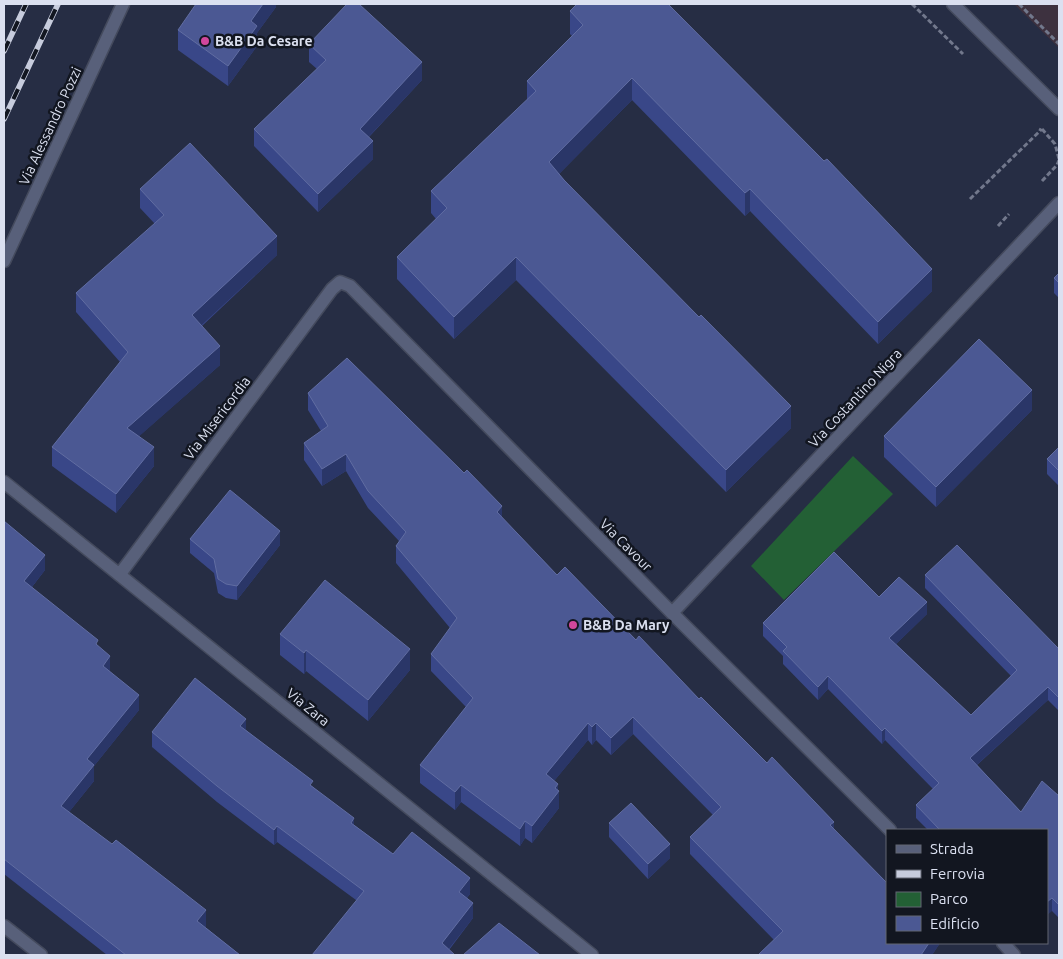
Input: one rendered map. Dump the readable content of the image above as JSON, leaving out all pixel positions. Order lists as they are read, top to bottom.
{
  "streets": {
    "street": [
      "Via Alessandro Pozzi",
      "Via Costantino Nigra",
      "Via Misericordia",
      "Via Cavour",
      "Via Zara"
    ]
  },
  "crossings": [
    ["Via Costantino Nigra", "Via Cavour"],
    ["Via Misericordia", "Via Cavour"],
    ["Via Misericordia", "Via Zara"]
  ],
  "places": ["B&B Da Cesare", "B&B Da Mary"],
  "legend": [
    "Strada",
    "Ferrovia",
    "Parco",
    "Edificio"
  ]
}
